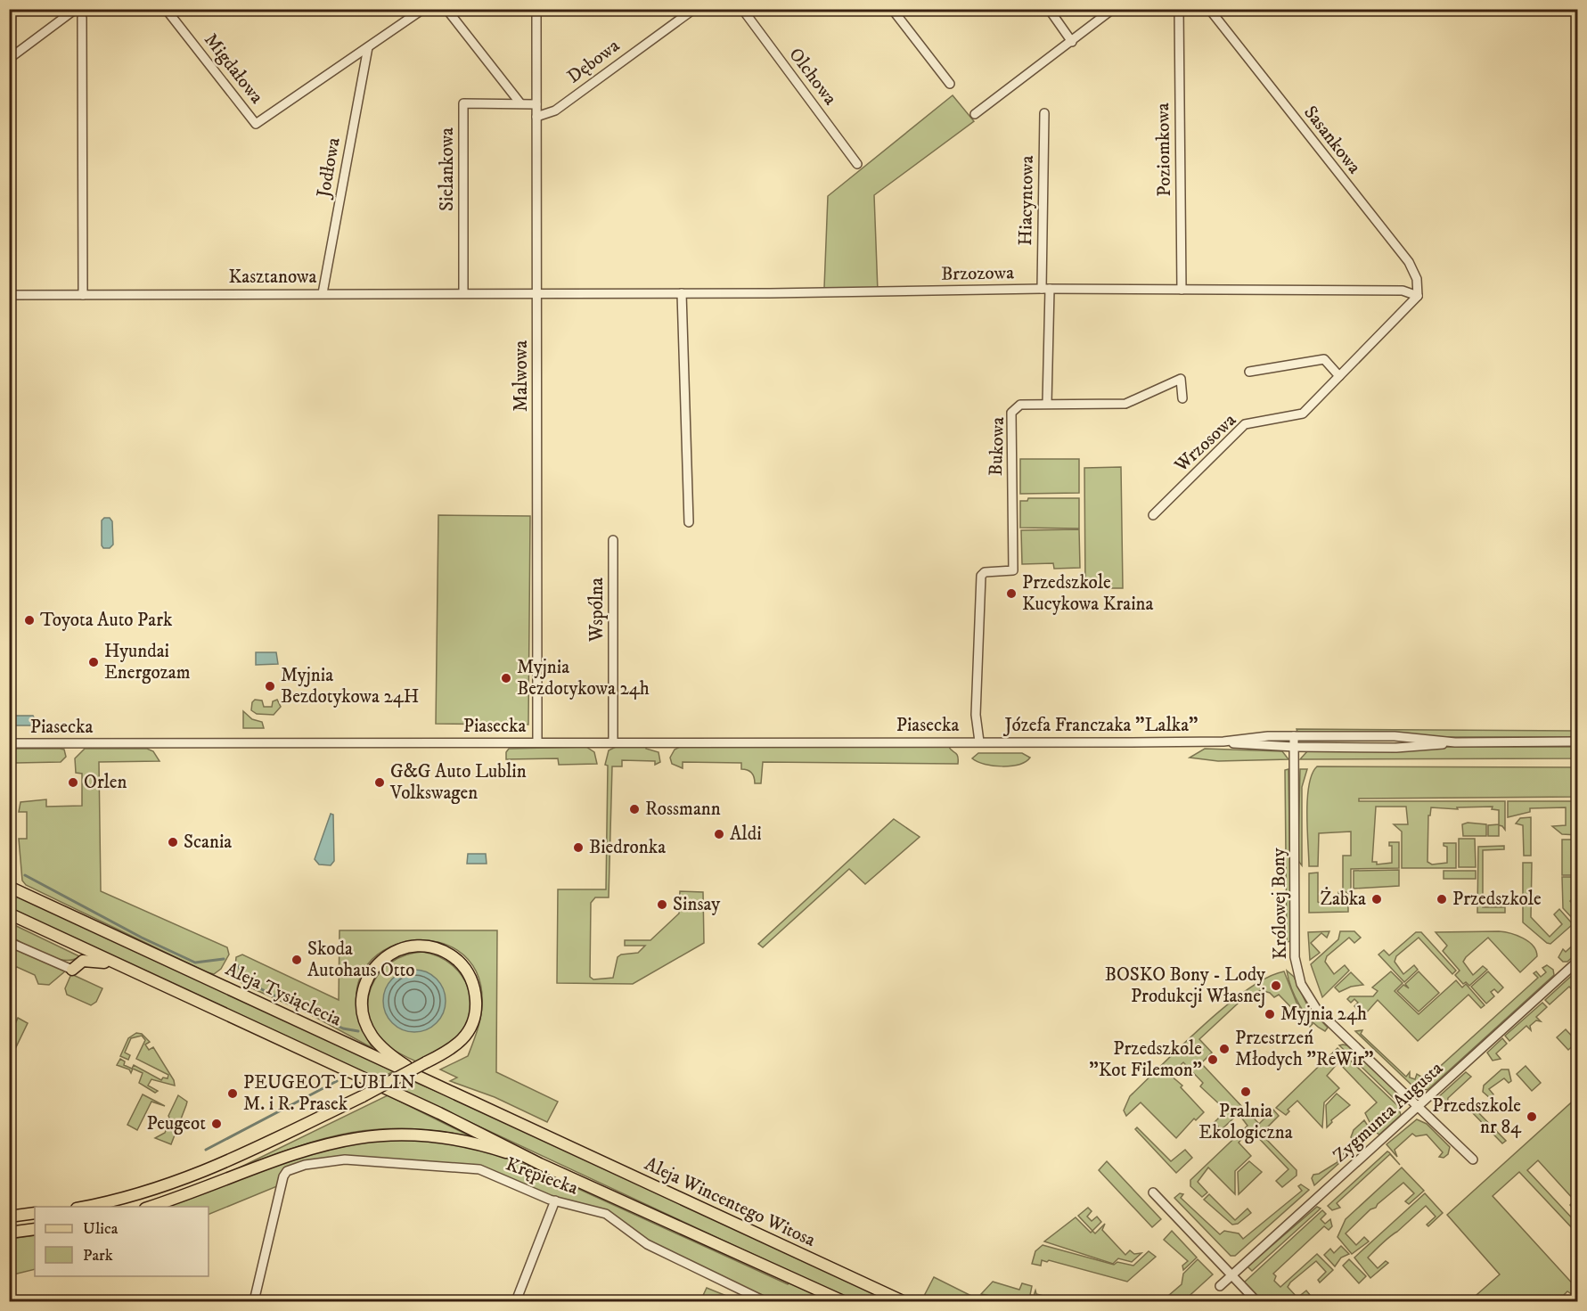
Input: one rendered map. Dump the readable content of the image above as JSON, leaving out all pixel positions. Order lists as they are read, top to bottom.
{
  "streets": {
    "main road": ["Aleja Tysiąclecia", "Aleja Wincentego Witosa"],
    "street": [
      "Dębowa",
      "Migdałowa",
      "Olchowa",
      "Sasankowa",
      "Poziomkowa",
      "Jodłowa",
      "Sielankowa",
      "Hiacyntowa",
      "Brzozowa",
      "Kasztanowa",
      "Malwowa",
      "Wrzosowa",
      "Bukowa",
      "Wspólna",
      "Piasecka",
      "Józefa Franczaka \"Lalka\"",
      "Królowej Bony",
      "Zygmunta Augusta",
      "Krępiecka"
    ]
  },
  "crossings": [
    ["Dębowa", "Malwowa"],
    ["Migdałowa", "Jodłowa"],
    ["Sasankowa", "Brzozowa"],
    ["Sasankowa", "Wrzosowa"],
    ["Poziomkowa", "Brzozowa"],
    ["Jodłowa", "Kasztanowa"],
    ["Sielankowa", "Kasztanowa"],
    ["Hiacyntowa", "Brzozowa"],
    ["Brzozowa", "Kasztanowa"],
    ["Brzozowa", "Malwowa"],
    ["Brzozowa", "Wrzosowa"],
    ["Kasztanowa", "Malwowa"],
    ["Malwowa", "Piasecka"],
    ["Bukowa", "Piasecka"],
    ["Bukowa", "Józefa Franczaka \"Lalka\""],
    ["Wspólna", "Piasecka"],
    ["Piasecka", "Józefa Franczaka \"Lalka\""],
    ["Józefa Franczaka \"Lalka\"", "Królowej Bony"],
    ["Królowej Bony", "Zygmunta Augusta"],
    ["Aleja Tysiąclecia", "Aleja Wincentego Witosa"]
  ],
  "places": [
    "Przedszkole Kucykowa Kraina",
    "Toyota Auto Park",
    "Hyundai Energozam",
    "Myjnia Bezdotykowa 24h",
    "Myjnia Bezdotykowa 24H",
    "Orlen",
    "G&G Auto Lublin Volkswagen",
    "Rossmann",
    "Aldi",
    "Scania",
    "Biedronka",
    "Żabka",
    "Przedszkole",
    "Sinsay",
    "Skoda Autohaus Otto",
    "BOSKO Bony - Lody Produkcji Własnej",
    "Myjnia 24h",
    "Przestrzeń Młodych \"ReWir\"",
    "Przedszkole \"Kot Filemon\"",
    "Pralnia Ekologiczna",
    "PEUGEOT LUBLIN M. i R. Prasek",
    "Przedszkole nr 84",
    "Peugeot"
  ],
  "legend": ["Ulica", "Park"]
}
